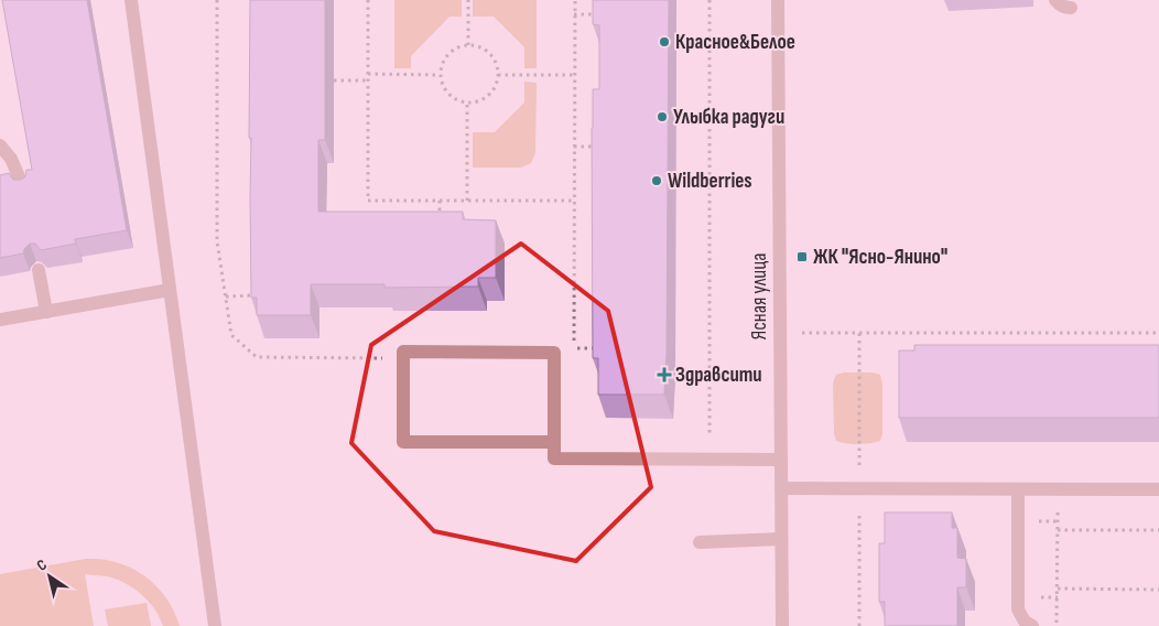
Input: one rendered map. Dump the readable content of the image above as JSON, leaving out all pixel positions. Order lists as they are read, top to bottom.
{
  "streets": {
    "street": ["Ясная улица"]
  },
  "places": {
    "other": ["Красное&Белое", "Улыбка радуги", "Wildberries"],
    "transit": ["ЖК \"Ясно-Янино\""],
    "health": ["Здравсити"]
  },
  "north": "top left"
}
